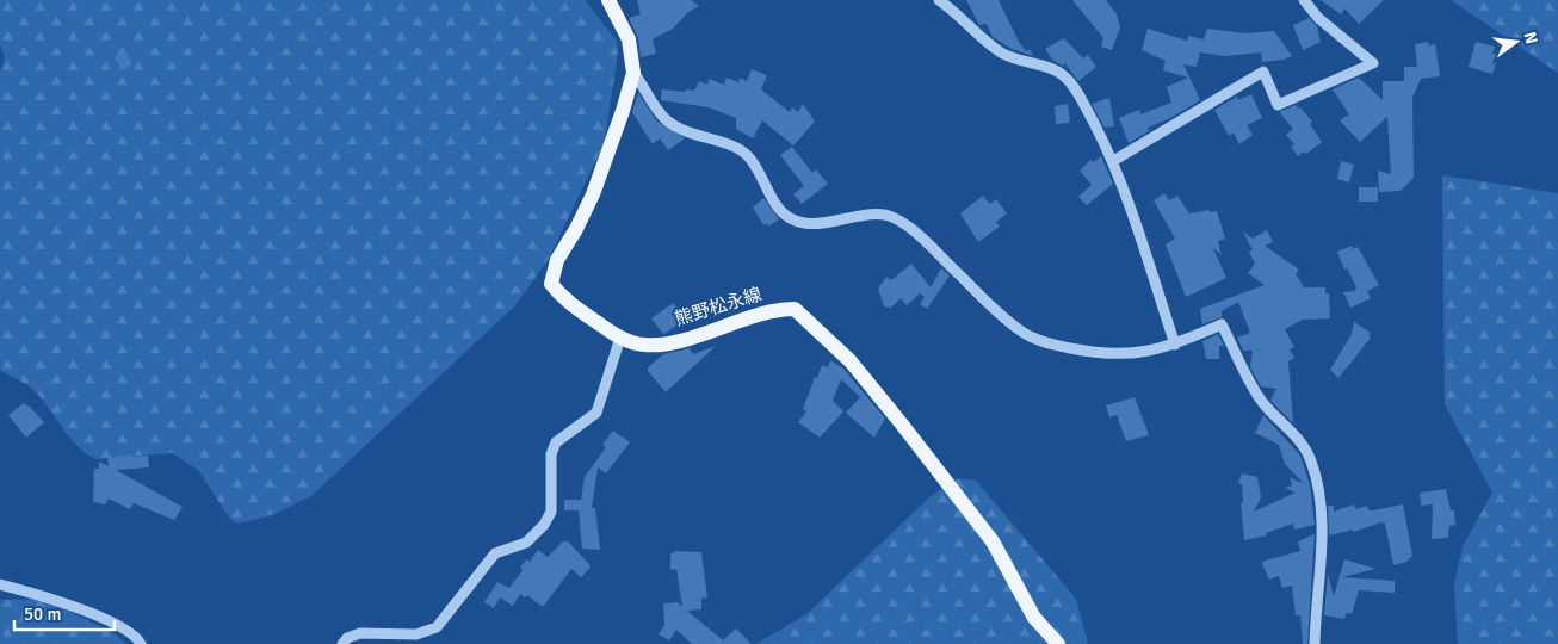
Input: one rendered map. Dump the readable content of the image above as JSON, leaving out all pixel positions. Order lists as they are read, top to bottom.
{
  "streets": {
    "main road": ["熊野松永線"]
  },
  "scale_bar": "50 m",
  "north": "right"
}
